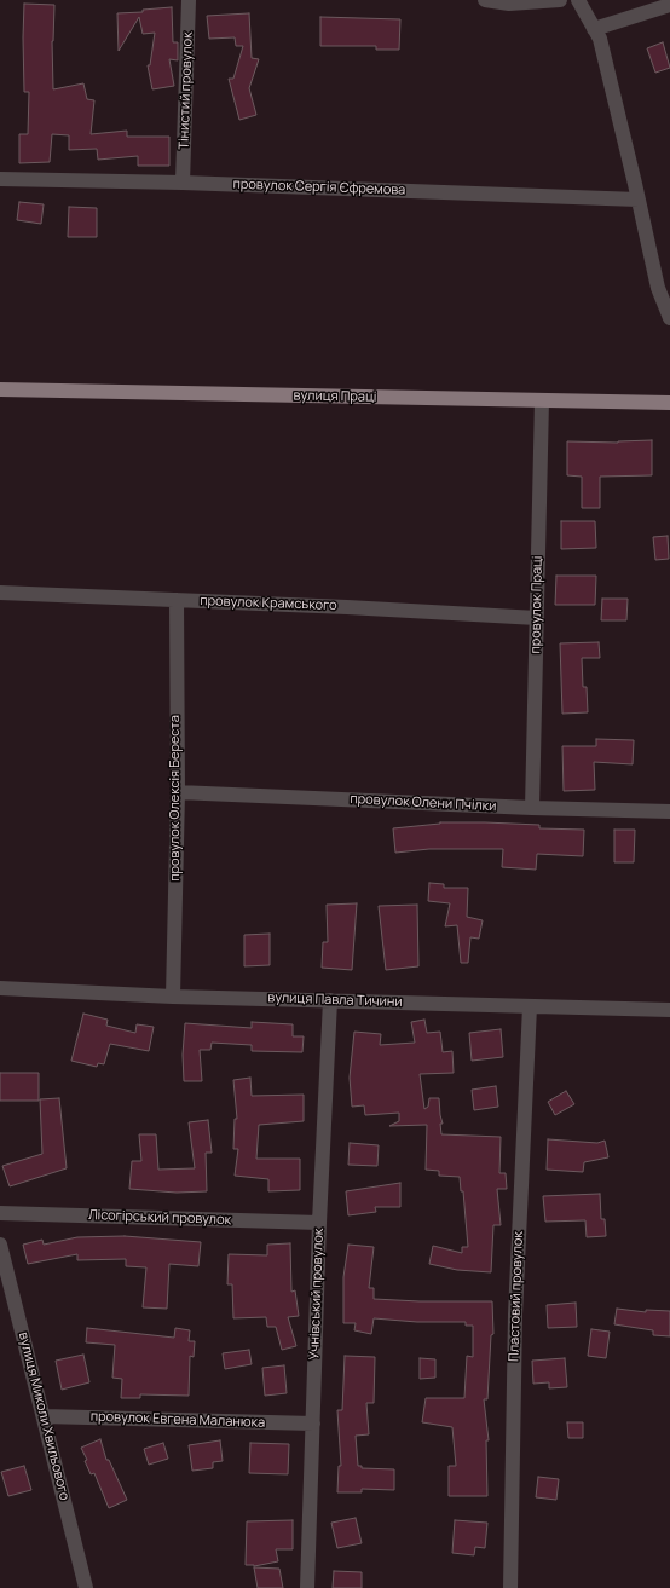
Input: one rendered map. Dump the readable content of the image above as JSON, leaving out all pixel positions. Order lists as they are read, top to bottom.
{
  "streets": {
    "main road": ["вулиця Праці"],
    "street": [
      "Тінистий провулок",
      "провулок Сергія Єфремова",
      "провулок Крамського",
      "провулок Праці",
      "провулок Олексія Береста",
      "провулок Олени Пчілки",
      "вулиця Павла Тичини",
      "Лісогірський провулок",
      "Учнівський провулок",
      "Пластовий провулок",
      "вулиця Миколи Хвильового",
      "провулок Евгена Маланюка"
    ]
  },
  "crossings": [
    ["Тінистий провулок", "провулок Сергія Єфремова"],
    ["вулиця Праці", "провулок Праці"],
    ["провулок Крамського", "провулок Праці"],
    ["провулок Крамського", "провулок Олексія Береста"],
    ["провулок Праці", "провулок Олени Пчілки"],
    ["провулок Олексія Береста", "провулок Олени Пчілки"],
    ["провулок Олексія Береста", "вулиця Павла Тичини"],
    ["вулиця Павла Тичини", "Учнівський провулок"],
    ["вулиця Павла Тичини", "Пластовий провулок"],
    ["Лісогірський провулок", "Учнівський провулок"],
    ["Учнівський провулок", "провулок Евгена Маланюка"],
    ["вулиця Миколи Хвильового", "провулок Евгена Маланюка"]
  ]
}
